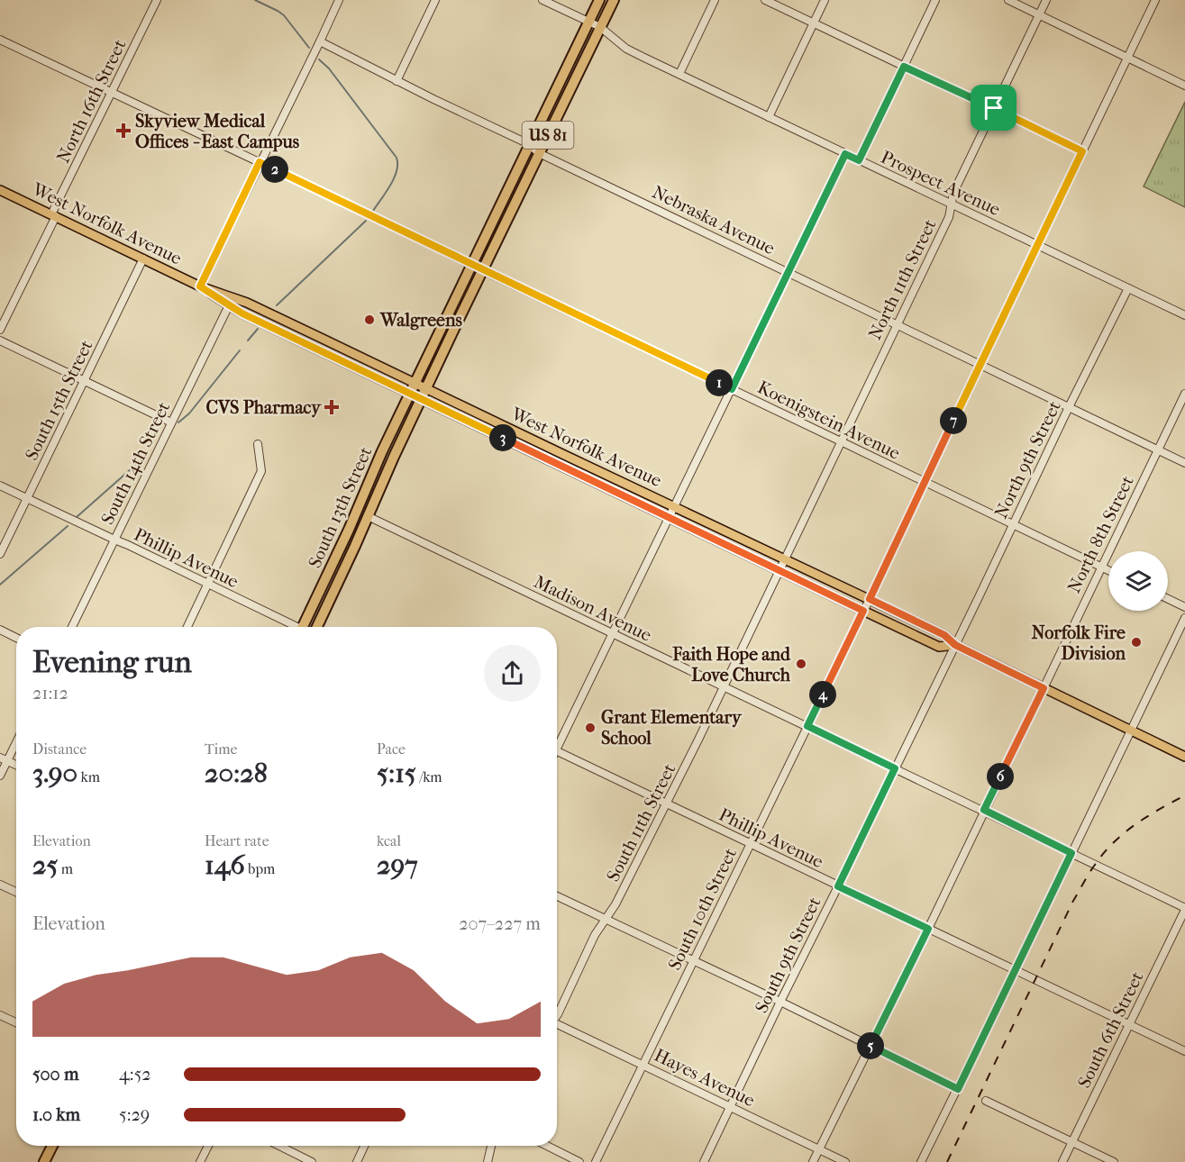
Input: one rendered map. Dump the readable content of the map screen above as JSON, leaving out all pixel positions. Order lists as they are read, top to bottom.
{
  "streets": {
    "highway": ["US 81", "South 13th Street"],
    "main road": ["West Norfolk Avenue"],
    "street": [
      "North 16th Street",
      "Prospect Avenue",
      "Nebraska Avenue",
      "North 11th Street",
      "South 15th Street",
      "Koenigstein Avenue",
      "North 9th Street",
      "South 14th Street",
      "North 8th Street",
      "Phillip Avenue",
      "Madison Avenue",
      "South 11th Street",
      "South 10th Street",
      "South 9th Street",
      "South 6th Street",
      "Hayes Avenue"
    ]
  },
  "crossings": [
    ["North 16th Street", "West Norfolk Avenue"],
    ["North 16th Street", "Koenigstein Avenue"],
    ["US 81", "Prospect Avenue"],
    ["US 81", "Nebraska Avenue"],
    ["US 81", "West Norfolk Avenue"],
    ["US 81", "Koenigstein Avenue"],
    ["US 81", "South 13th Street"],
    ["Prospect Avenue", "North 11th Street"],
    ["Prospect Avenue", "North 9th Street"],
    ["Prospect Avenue", "South 10th Street"],
    ["Nebraska Avenue", "North 11th Street"],
    ["Nebraska Avenue", "North 9th Street"],
    ["Nebraska Avenue", "North 8th Street"],
    ["Nebraska Avenue", "South 10th Street"],
    ["West Norfolk Avenue", "North 11th Street"],
    ["West Norfolk Avenue", "South 15th Street"],
    ["West Norfolk Avenue", "North 9th Street"],
    ["West Norfolk Avenue", "South 14th Street"],
    ["West Norfolk Avenue", "South 13th Street"],
    ["West Norfolk Avenue", "North 8th Street"],
    ["West Norfolk Avenue", "South 11th Street"],
    ["West Norfolk Avenue", "South 10th Street"],
    ["West Norfolk Avenue", "South 9th Street"],
    ["North 11th Street", "Koenigstein Avenue"],
    ["North 11th Street", "South 11th Street"],
    ["South 15th Street", "Phillip Avenue"],
    ["Koenigstein Avenue", "North 9th Street"],
    ["Koenigstein Avenue", "North 8th Street"],
    ["Koenigstein Avenue", "South 10th Street"],
    ["North 9th Street", "South 9th Street"],
    ["South 14th Street", "Phillip Avenue"],
    ["South 13th Street", "Madison Avenue"],
    ["North 8th Street", "Phillip Avenue"],
    ["North 8th Street", "Madison Avenue"],
    ["North 8th Street", "Hayes Avenue"],
    ["Phillip Avenue", "South 11th Street"],
    ["Phillip Avenue", "South 10th Street"],
    ["Phillip Avenue", "South 9th Street"],
    ["Phillip Avenue", "South 6th Street"],
    ["Madison Avenue", "South 11th Street"],
    ["Madison Avenue", "South 10th Street"],
    ["Madison Avenue", "South 9th Street"],
    ["Madison Avenue", "South 6th Street"],
    ["South 10th Street", "Hayes Avenue"],
    ["South 9th Street", "Hayes Avenue"]
  ],
  "places": {
    "health": ["Skyview Medical Offices - East Campus", "CVS Pharmacy"],
    "other": [
      "Walgreens",
      "Norfolk Fire Division",
      "Faith Hope and Love Church",
      "Grant Elementary School"
    ]
  },
  "page": {
    "pins": [
      "2",
      "1",
      "7",
      "3",
      "4",
      "6",
      "5"
    ],
    "heading": ["Evening run", "21:12"],
    "stats": [
      ["Distance", "3.90 km"],
      ["Time", "20:28"],
      ["Pace", "5:15 /km"],
      ["Elevation", "25 m"],
      ["Heart rate", "146 bpm"],
      ["kcal", "297"]
    ],
    "chart": ["Elevation", "207–227 m"],
    "list": [
      {
        "name": "500 m",
        "note": "4:52"
      },
      {
        "name": "1.0 km",
        "note": "5:29"
      }
    ]
  }
}
